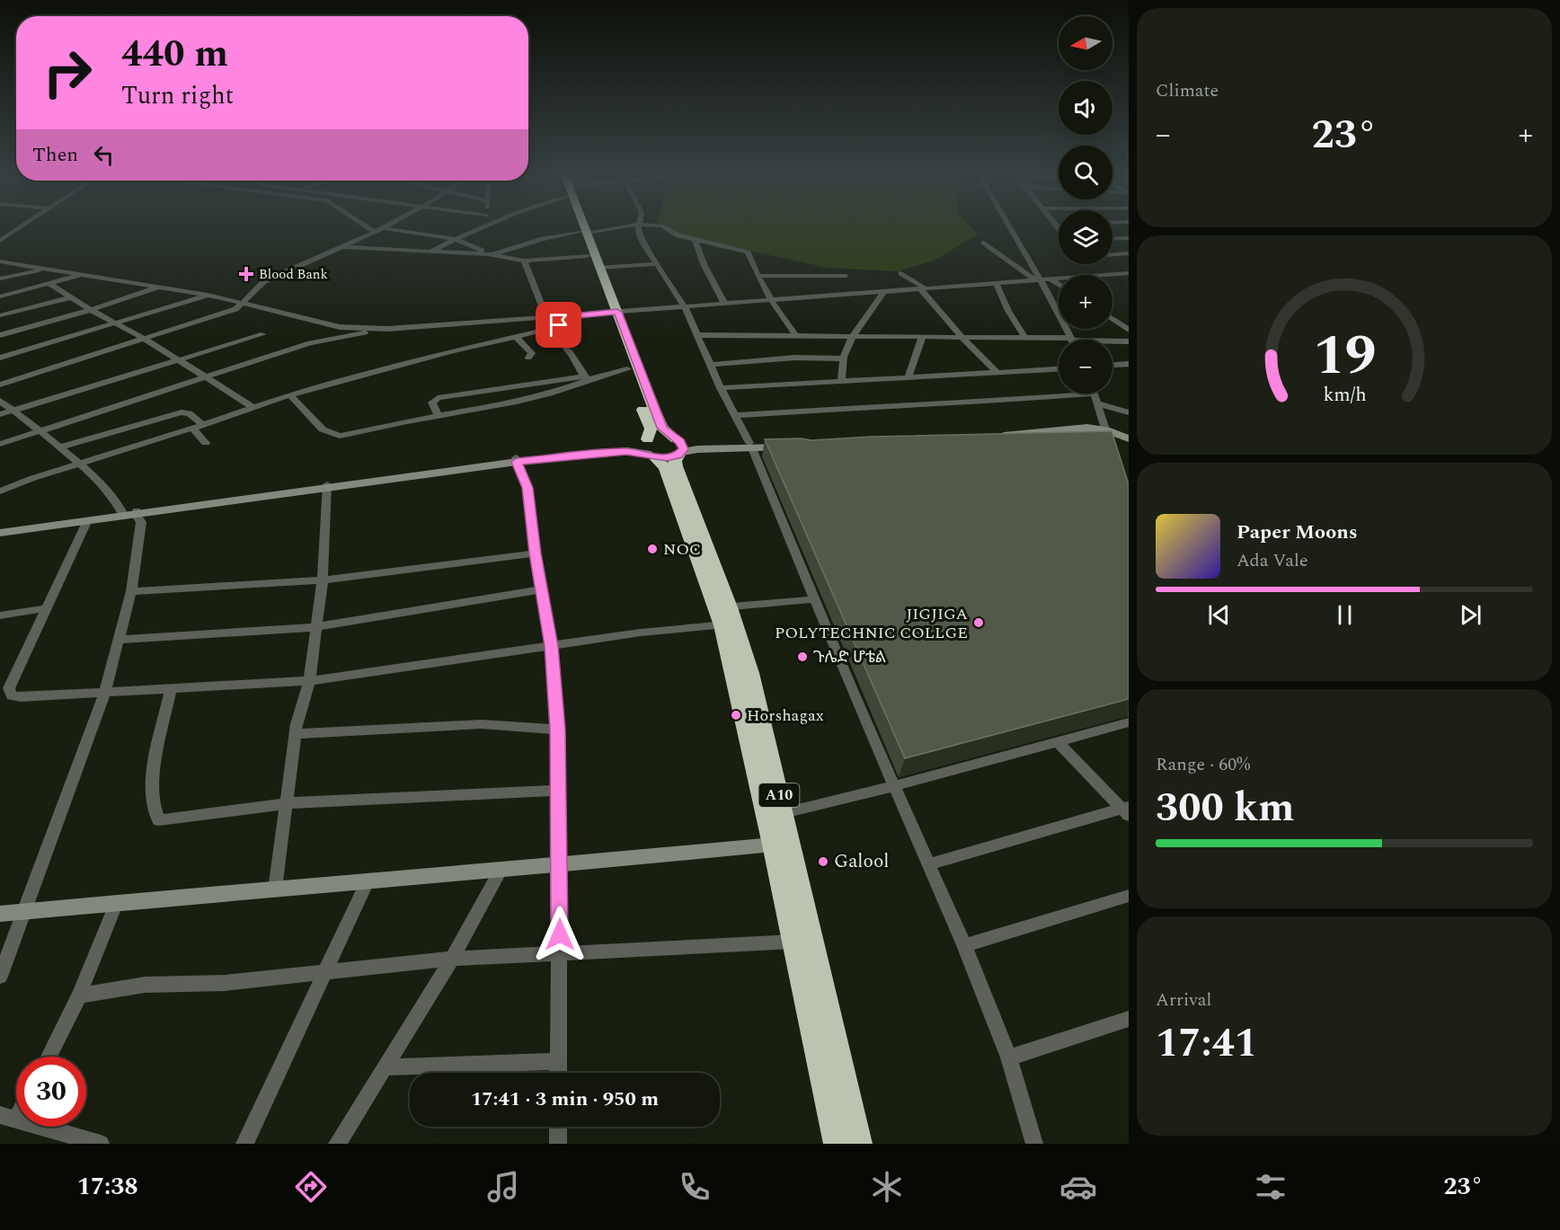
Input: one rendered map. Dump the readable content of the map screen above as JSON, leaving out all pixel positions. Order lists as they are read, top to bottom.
{
  "streets": {
    "highway": ["A10"]
  },
  "places": {
    "health": ["Blood Bank"],
    "other": [
      "NOC",
      "JIGJIGA POLYTECHNIC COLLGE",
      "ጉሌድ ሆቴል",
      "Horshagax",
      "Galool"
    ]
  },
  "north": "left",
  "page": {
    "tile": [
      "Climate",
      ["Range · 60%", "300 km"],
      ["Arrival", "17:41"]
    ],
    "map_buttons": ["+", "−"],
    "turn": ["440 m", "Turn right"],
    "heat": ["−", "23°", "+"],
    "then": "Then",
    "song": ["Paper Moons", "Ada Vale"],
    "limit": "30",
    "trip": "17:41 · 3 min · 950 m",
    "tabs": ["17:38", "23°"],
    "gauge": ["19", "km/h"]
  }
}
